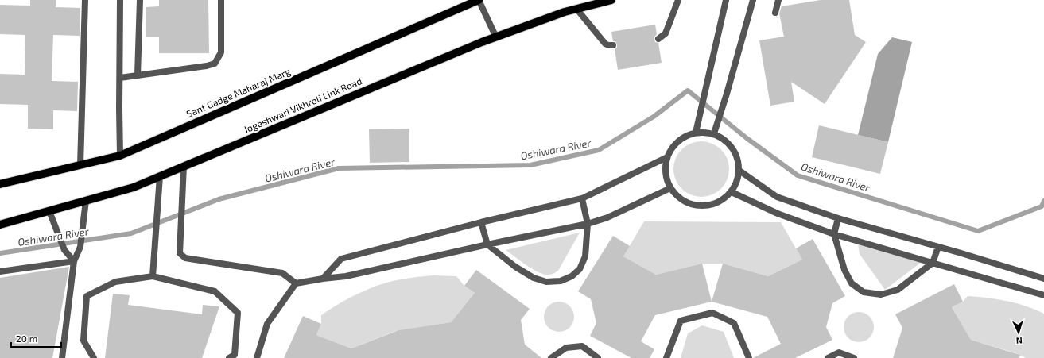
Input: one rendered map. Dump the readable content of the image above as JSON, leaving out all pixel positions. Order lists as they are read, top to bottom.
{
  "streets": {
    "main road": ["Sant Gadge Maharaj Marg", "Jogeshwari Vikhroli Link Road"]
  },
  "water": ["Oshiwara River"],
  "scale_bar": "20 m",
  "north": "bottom"
}
